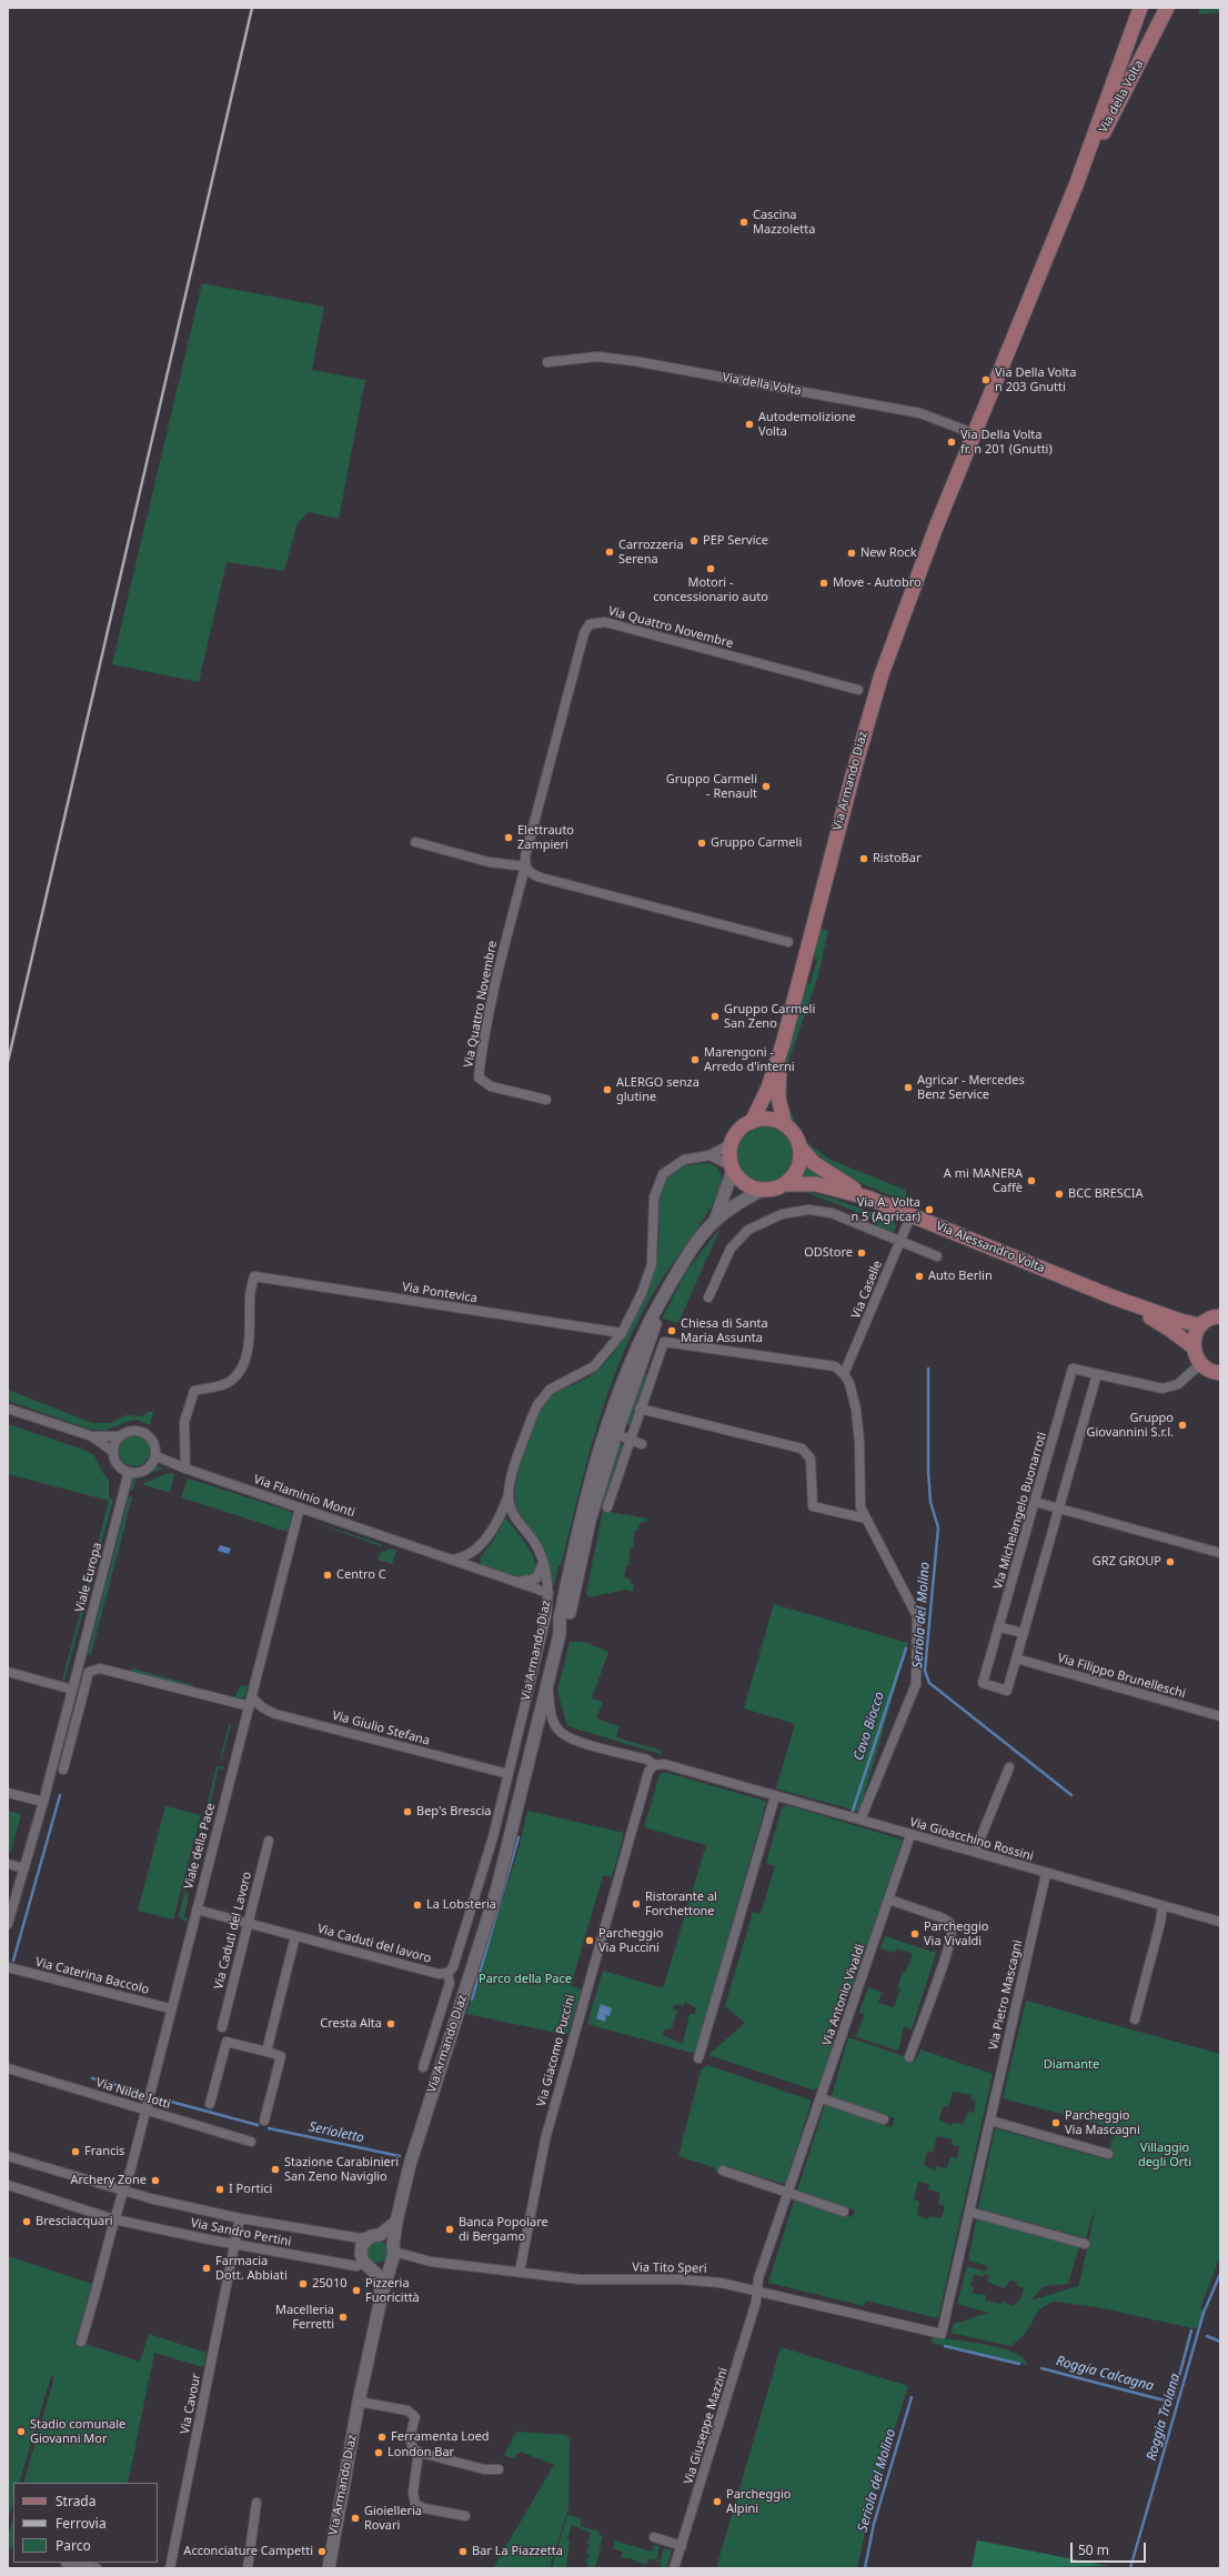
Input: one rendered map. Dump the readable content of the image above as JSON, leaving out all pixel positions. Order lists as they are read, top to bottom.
{
  "streets": {
    "main road": ["Via della Volta", "Via Armando Diaz", "Via Alessandro Volta"],
    "street": [
      "Via Quattro Novembre",
      "Via Caselle",
      "Via Pontevica",
      "Via Flaminio Monti",
      "Via Michelangelo Buonarroti",
      "Viale Europa",
      "Via Filippo Brunelleschi",
      "Via Giulio Stefana",
      "Via Gioacchino Rossini",
      "Viale della Pace",
      "Via Caduti del Lavoro",
      "Via Caduti del lavoro",
      "Via Caterina Baccolo",
      "Via Antonio Vivaldi",
      "Via Pietro Mascagni",
      "Via Giacomo Puccini",
      "Via Nilde Iotti",
      "Via Sandro Pertini",
      "Via Tito Speri",
      "Via Cavour",
      "Via Giuseppe Mazzini"
    ]
  },
  "crossings": [
    ["Via della Volta", "Via Armando Diaz"],
    ["Via Armando Diaz", "Via Alessandro Volta"],
    ["Via Armando Diaz", "Via Pontevica"],
    ["Via Armando Diaz", "Via Flaminio Monti"],
    ["Via Armando Diaz", "Via Giulio Stefana"],
    ["Via Armando Diaz", "Via Gioacchino Rossini"],
    ["Via Armando Diaz", "Via Caduti del lavoro"],
    ["Via Armando Diaz", "Via Sandro Pertini"],
    ["Via Armando Diaz", "Via Tito Speri"],
    ["Via Alessandro Volta", "Via Caselle"],
    ["Via Alessandro Volta", "Via Michelangelo Buonarroti"],
    ["Via Pontevica", "Via Flaminio Monti"],
    ["Via Flaminio Monti", "Viale Europa"],
    ["Via Flaminio Monti", "Viale della Pace"],
    ["Via Michelangelo Buonarroti", "Via Filippo Brunelleschi"],
    ["Via Giulio Stefana", "Viale della Pace"],
    ["Via Gioacchino Rossini", "Via Antonio Vivaldi"],
    ["Via Gioacchino Rossini", "Via Pietro Mascagni"],
    ["Via Gioacchino Rossini", "Via Giacomo Puccini"],
    ["Viale della Pace", "Via Caduti del lavoro"],
    ["Viale della Pace", "Via Caterina Baccolo"],
    ["Viale della Pace", "Via Nilde Iotti"],
    ["Viale della Pace", "Via Sandro Pertini"],
    ["Via Caduti del Lavoro", "Via Caduti del lavoro"],
    ["Via Antonio Vivaldi", "Via Tito Speri"],
    ["Via Antonio Vivaldi", "Via Giuseppe Mazzini"],
    ["Via Pietro Mascagni", "Via Tito Speri"],
    ["Via Giacomo Puccini", "Via Tito Speri"],
    ["Via Sandro Pertini", "Via Tito Speri"],
    ["Via Sandro Pertini", "Via Cavour"],
    ["Via Tito Speri", "Via Giuseppe Mazzini"]
  ],
  "water": [
    "Seriola del Molino",
    "Cavo Biocco",
    "Serioletto",
    "Roggia Calcagna",
    "Roggia Troiana"
  ],
  "parks": ["Parco della Pace", "Diamante", "Villaggio degli Orti"],
  "places": [
    "Cascina Mazzoletta",
    "Via Della Volta n 203 Gnutti",
    "Autodemolizione Volta",
    "Via Della Volta fr. n 201 (Gnutti)",
    "PEP Service",
    "Carrozzeria Serena",
    "New Rock",
    "Motori - concessionario auto",
    "Move - Autobro",
    "Gruppo Carmeli - Renault",
    "Elettrauto Zampieri",
    "Gruppo Carmeli",
    "RistoBar",
    "Gruppo Carmeli San Zeno",
    "Marengoni - Arredo d'interni",
    "Agricar - Mercedes Benz Service",
    "ALERGO senza glutine",
    "A mi MANERA Caffè",
    "BCC BRESCIA",
    "Via A. Volta n 5 (Agricar)",
    "ODStore",
    "Auto Berlin",
    "Chiesa di Santa Maria Assunta",
    "Gruppo Giovannini S.r.l.",
    "GRZ GROUP",
    "Centro C",
    "Bep's Brescia",
    "Ristorante al Forchettone",
    "La Lobsteria",
    "Parcheggio Via Vivaldi",
    "Parcheggio Via Puccini",
    "Cresta Alta",
    "Parcheggio Via Mascagni",
    "Francis",
    "Stazione Carabinieri San Zeno Naviglio",
    "Archery Zone",
    "I Portici",
    "Bresciacquari",
    "Banca Popolare di Bergamo",
    "Farmacia Dott. Abbiati",
    "25010",
    "Pizzeria Fuoricittà",
    "Macelleria Ferretti",
    "Stadio comunale Giovanni Mor",
    "Ferramenta Loed",
    "London Bar",
    "Parcheggio Alpini",
    "Gioielleria Rovari",
    "Acconciature Campetti",
    "Bar La Piazzetta"
  ],
  "legend": ["Strada", "Ferrovia", "Parco"],
  "scale_bar": "50 m"
}
